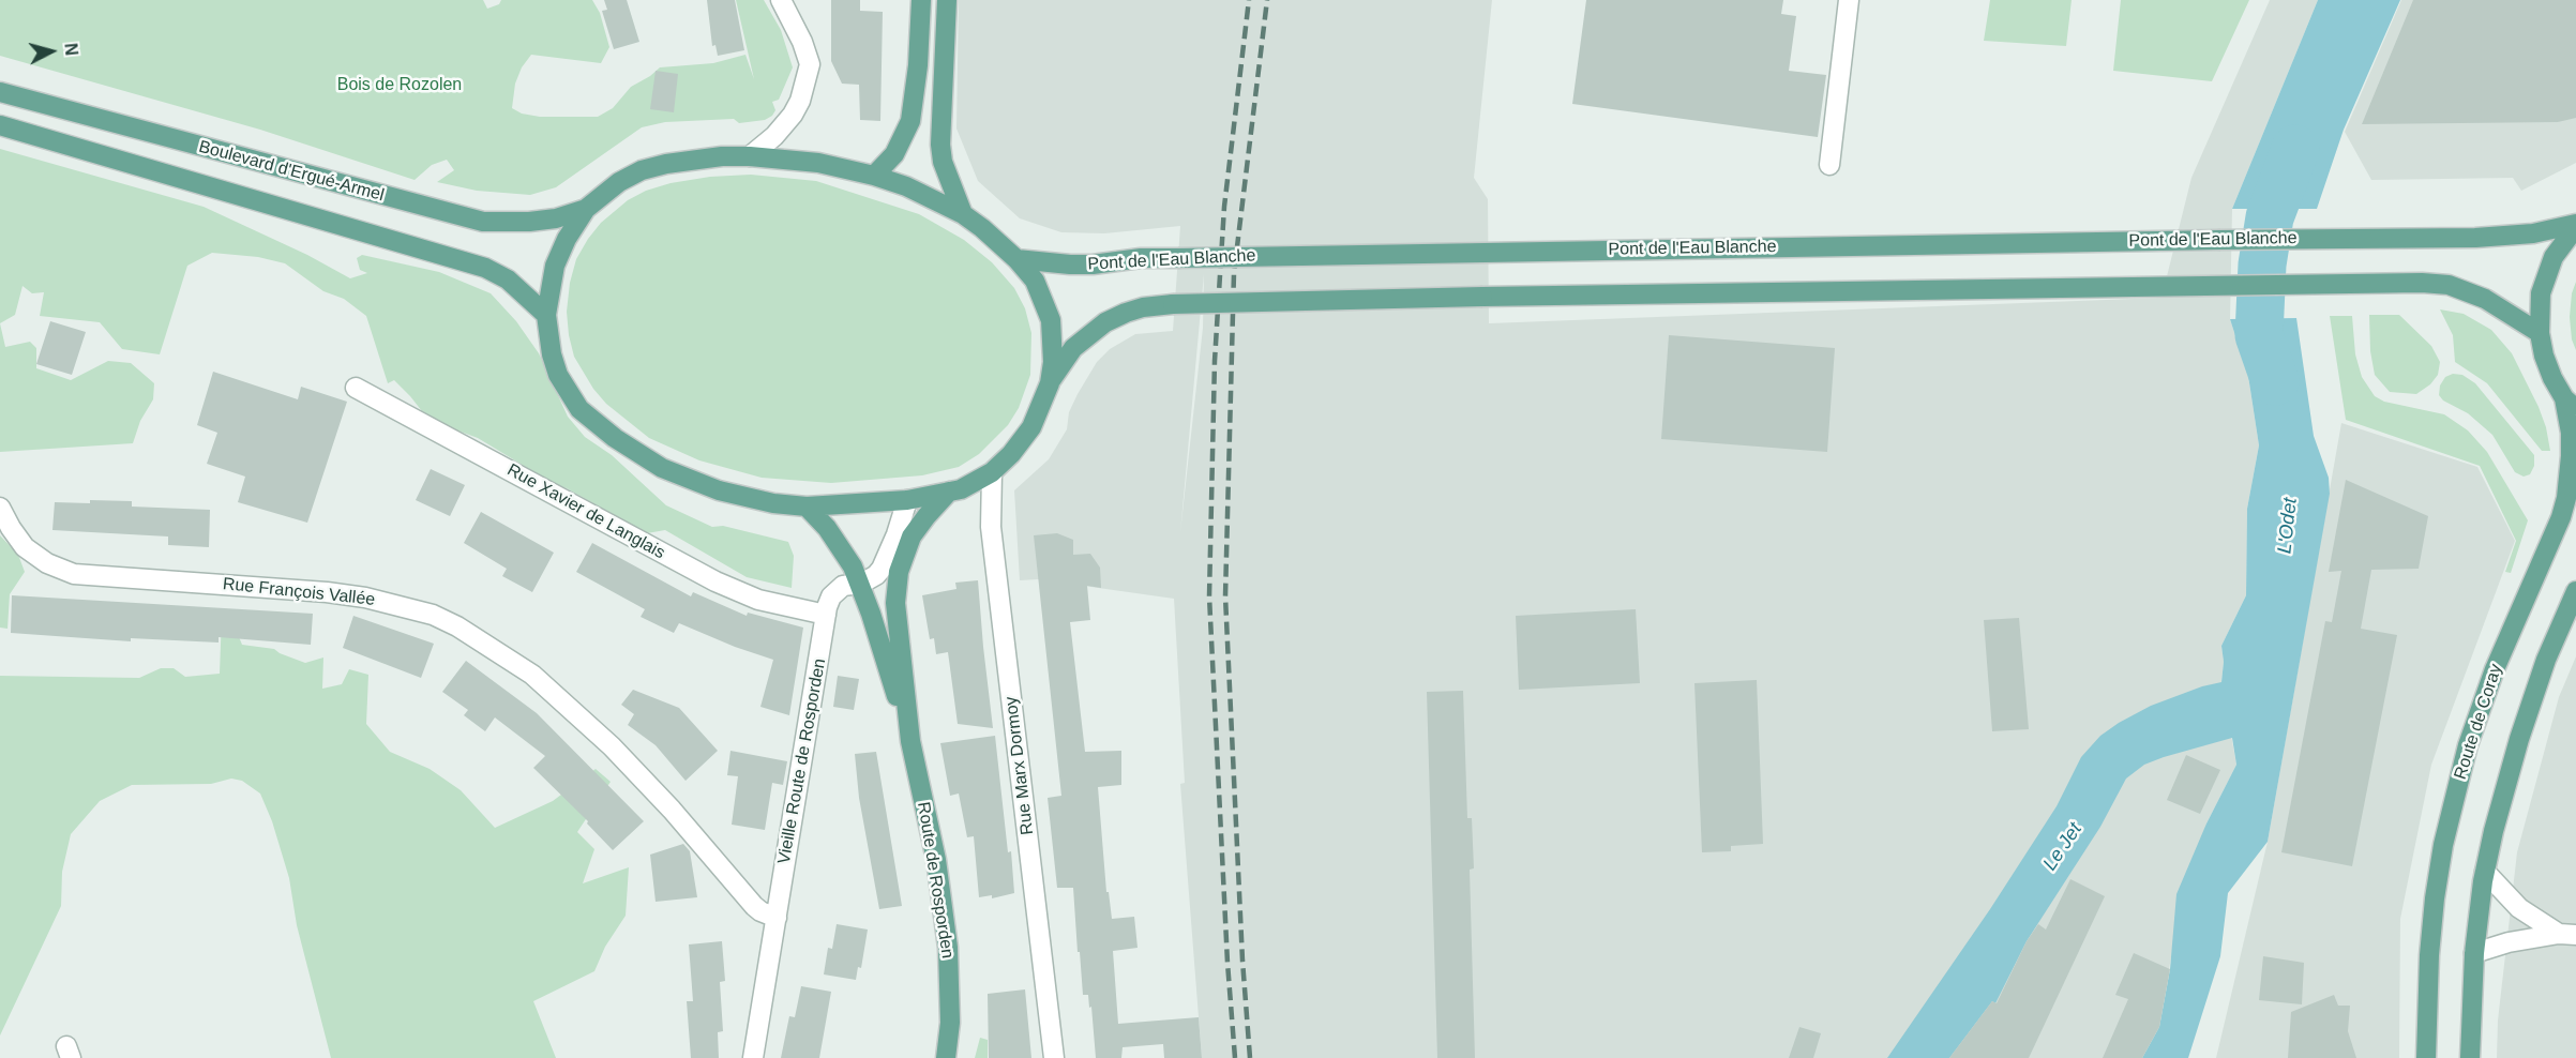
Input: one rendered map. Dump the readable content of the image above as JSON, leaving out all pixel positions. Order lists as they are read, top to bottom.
{
  "streets": {
    "main road": [
      "Boulevard d'Ergué-Armel",
      "Pont de l'Eau Blanche",
      "Route de Coray",
      "Route de Rosporden"
    ],
    "street": [
      "Rue Xavier de Langlais",
      "Rue François Vallée",
      "Vieille Route de Rosporden",
      "Rue Marx Dormoy"
    ]
  },
  "crossings": [
    ["Pont de l'Eau Blanche", "Route de Coray"],
    ["Rue Xavier de Langlais", "Vieille Route de Rosporden"],
    ["Rue François Vallée", "Vieille Route de Rosporden"],
    ["Vieille Route de Rosporden", "Route de Rosporden"]
  ],
  "water": ["L'Odet", "Le Jet"],
  "parks": ["Bois de Rozolen"],
  "north": "right"
}
